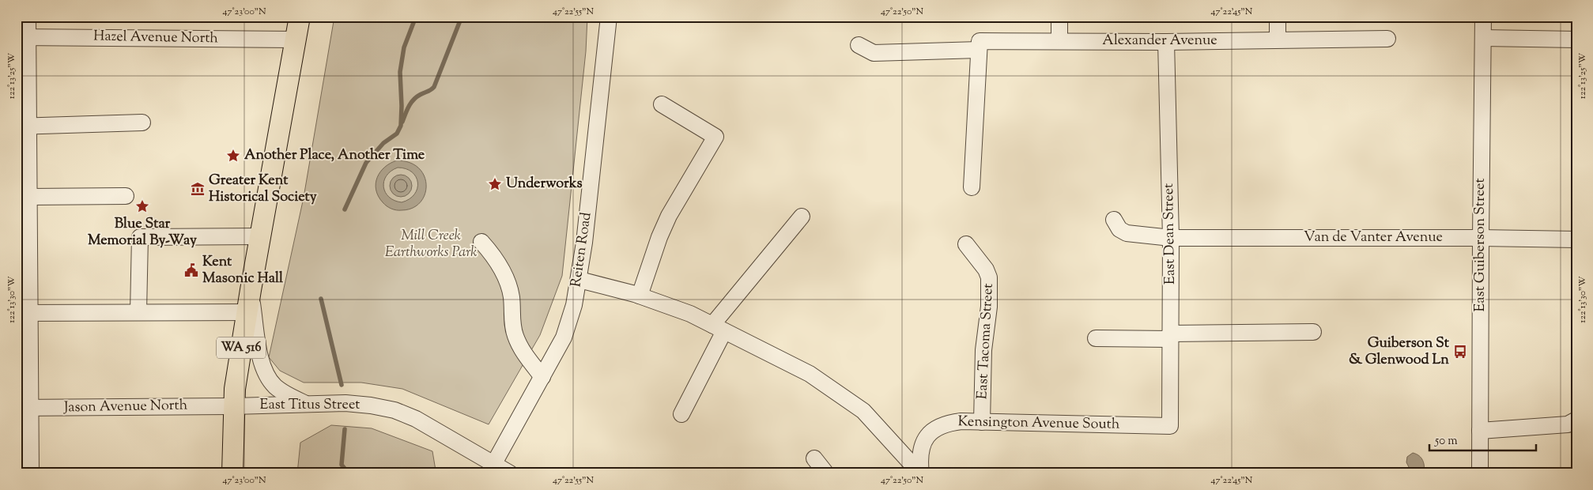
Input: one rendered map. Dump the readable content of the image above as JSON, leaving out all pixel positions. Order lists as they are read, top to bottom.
{
  "streets": {
    "main road": ["WA 516"],
    "street": [
      "Hazel Avenue North",
      "Alexander Avenue",
      "East Dean Street",
      "Van de Vanter Avenue",
      "East Guiberson Street",
      "Reiten Road",
      "East Tacoma Street",
      "East Titus Street",
      "Jason Avenue North",
      "Kensington Avenue South"
    ]
  },
  "crossings": [
    ["Hazel Avenue North", "WA 516"],
    ["Alexander Avenue", "East Dean Street"],
    ["East Dean Street", "Van de Vanter Avenue"],
    ["East Dean Street", "Kensington Avenue South"],
    ["Van de Vanter Avenue", "East Guiberson Street"],
    ["Reiten Road", "East Titus Street"],
    ["Reiten Road", "Kensington Avenue South"],
    ["East Tacoma Street", "Kensington Avenue South"],
    ["WA 516", "East Titus Street"],
    ["WA 516", "Jason Avenue North"],
    ["East Titus Street", "Jason Avenue North"]
  ],
  "parks": ["Mill Creek Earthworks Park"],
  "places": {
    "place": ["Another Place, Another Time", "Underworks", "Blue Star Memorial By-Way"],
    "museum": ["Greater Kent Historical Society"],
    "public building": ["Kent Masonic Hall"],
    "bus stop": ["Guiberson St & Glenwood Ln"]
  },
  "scale_bar": "50 m",
  "coordinates": [
    "47°23'00\"N",
    "47°22'55\"N",
    "47°22'50\"N",
    "47°22'45\"N",
    "122°13'25\"W",
    "122°13'30\"W"
  ]
}
